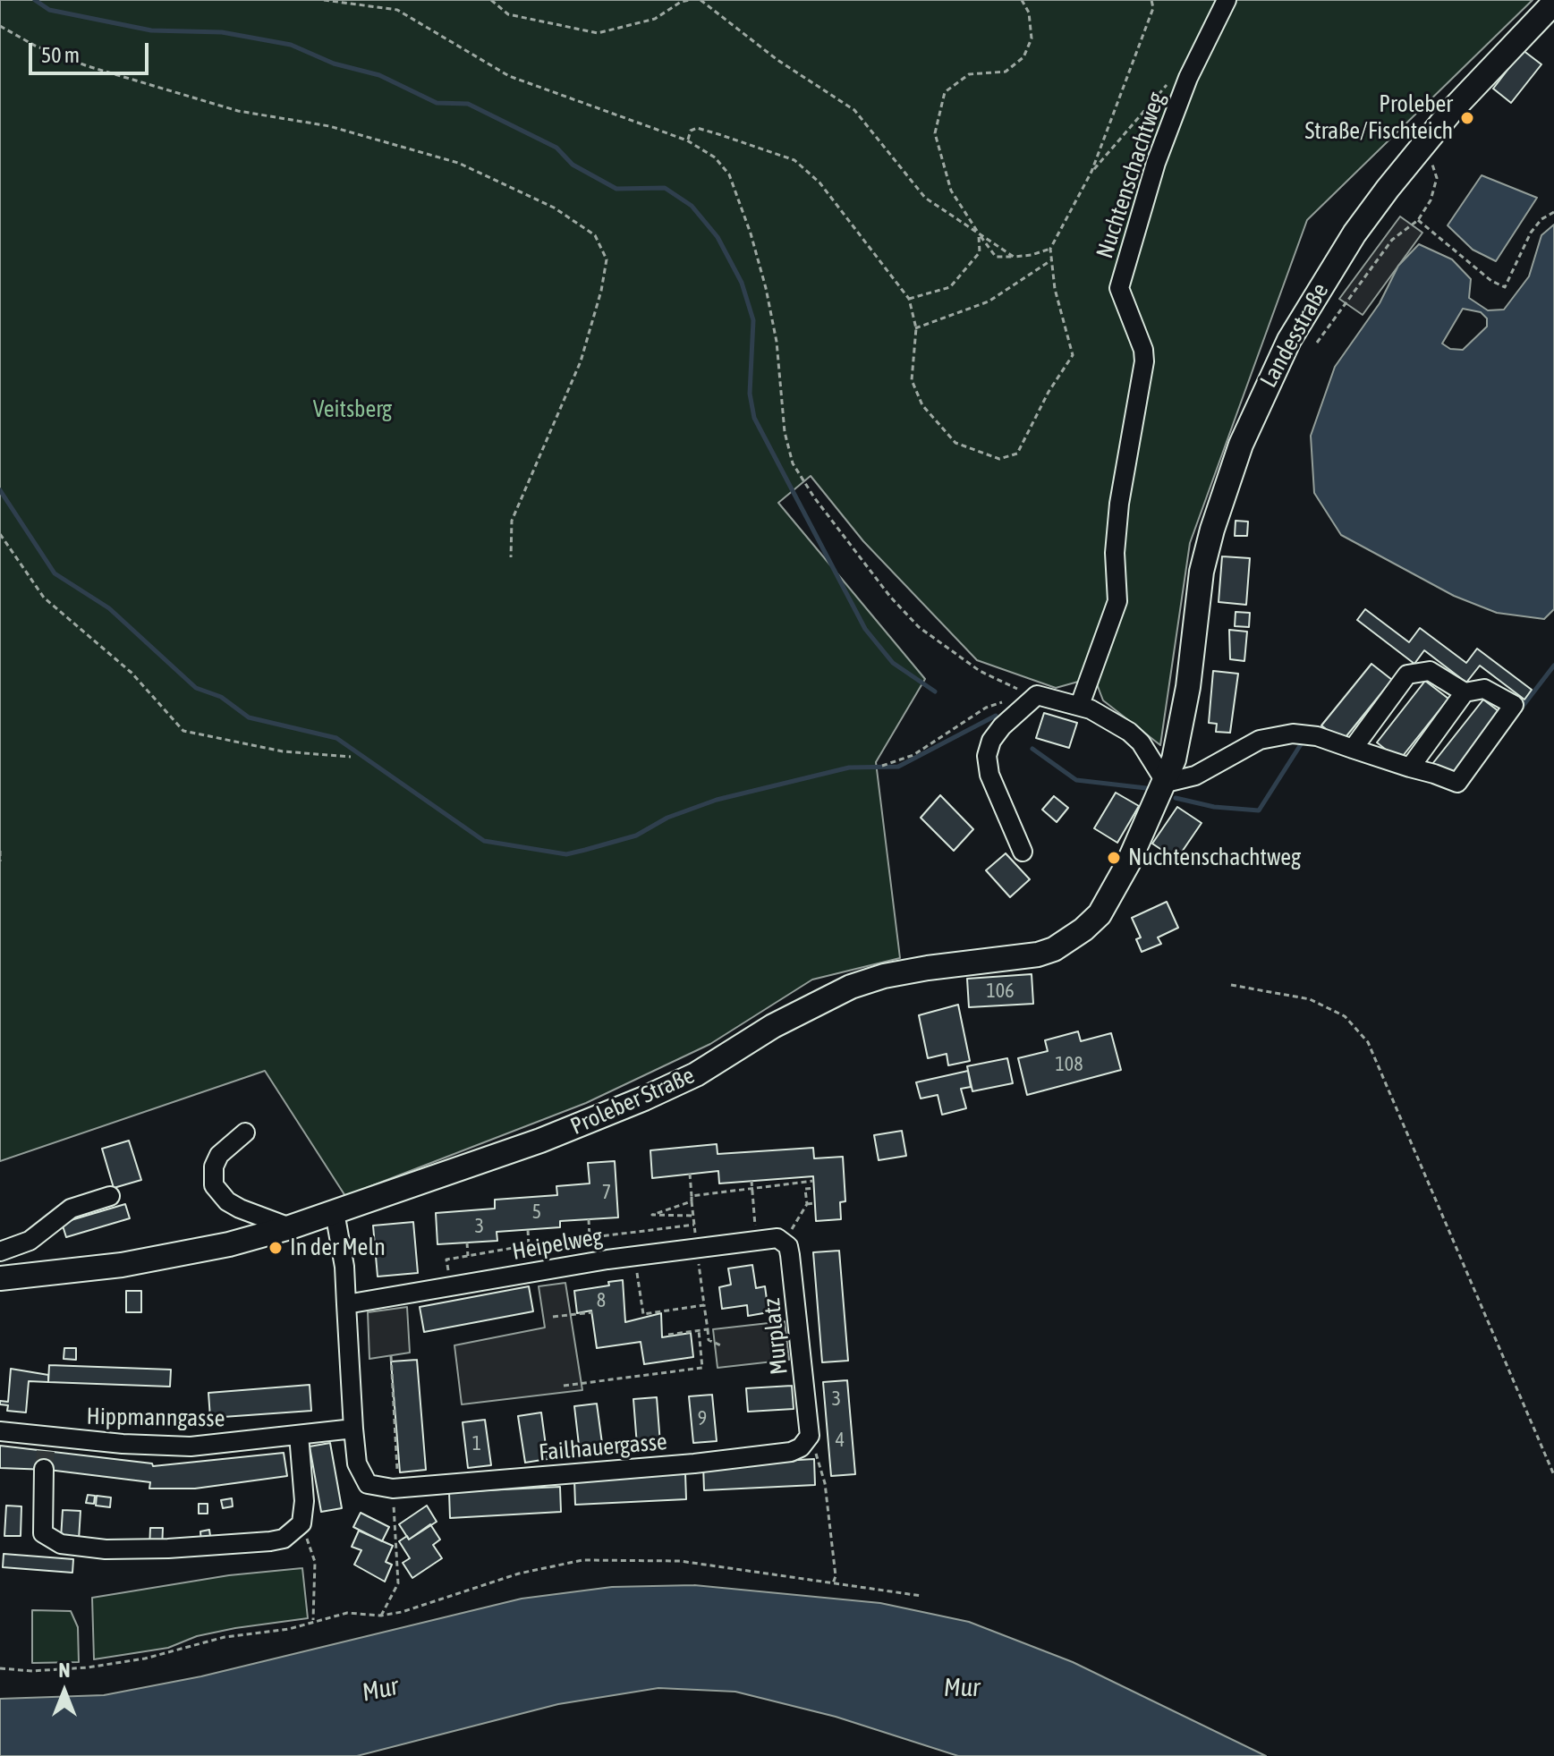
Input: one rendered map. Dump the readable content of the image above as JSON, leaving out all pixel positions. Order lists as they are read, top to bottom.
{
  "streets": {
    "main road": ["Landesstraße", "Proleber Straße"],
    "street": [
      "Nuchtenschachtweg",
      "Heipelweg",
      "Murplatz",
      "Hippmanngasse",
      "Failhauergasse"
    ]
  },
  "crossings": [
    ["Landesstraße", "Proleber Straße"],
    ["Heipelweg", "Murplatz"],
    ["Murplatz", "Failhauergasse"]
  ],
  "water": ["Mur"],
  "parks": ["Veitsberg"],
  "places": ["Proleber Straße/Fischteich", "Nuchtenschachtweg", "In der Meln"],
  "house_numbers": [
    "106",
    "108",
    "7",
    "5",
    "3",
    "8",
    "3",
    "9",
    "4",
    "1"
  ],
  "scale_bar": "50 m",
  "north": "top"
}
